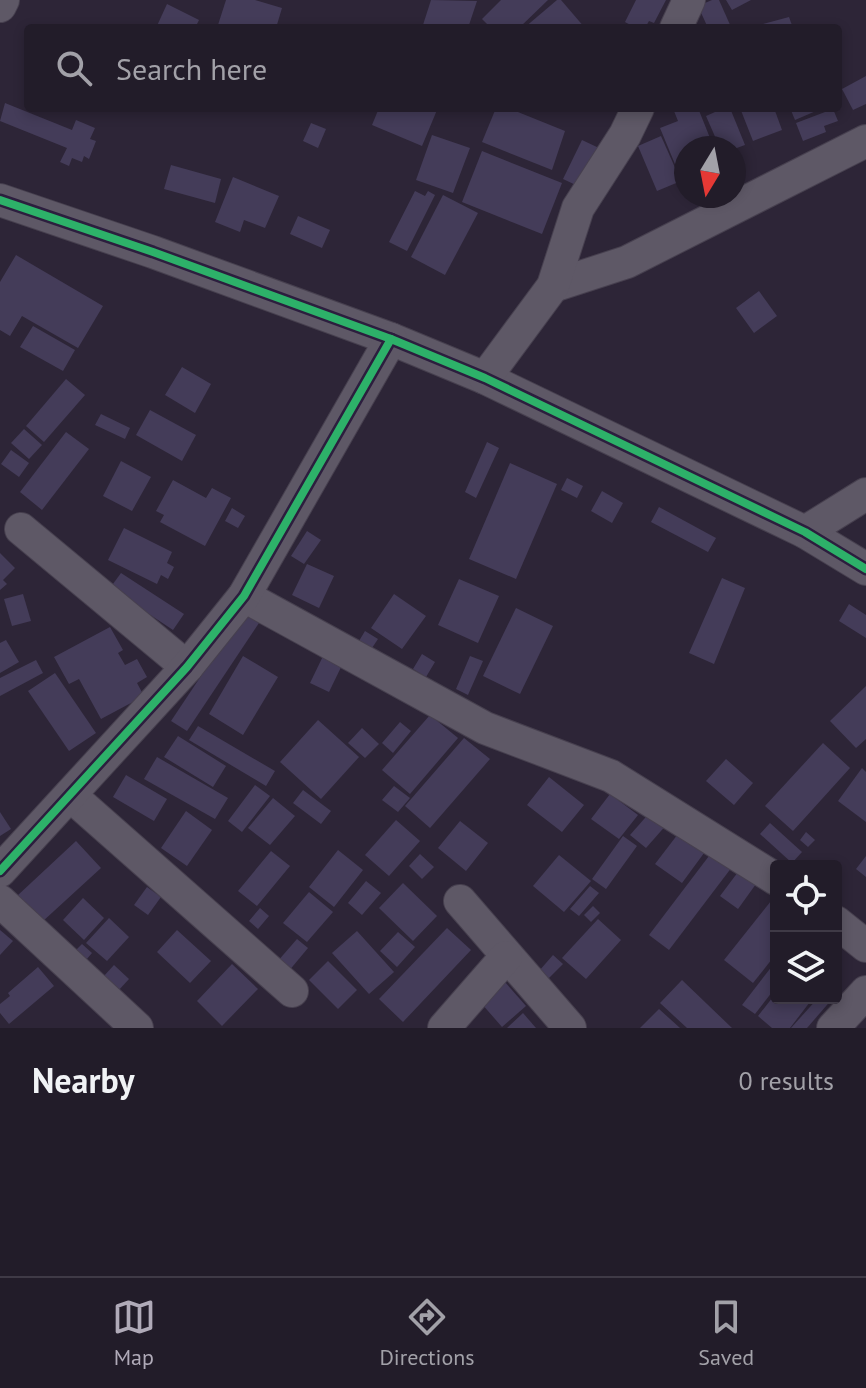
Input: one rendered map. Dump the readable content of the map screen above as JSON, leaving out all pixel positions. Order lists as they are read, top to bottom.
{
  "north": "bottom",
  "page": {
    "search": "Search here",
    "heading": ["Nearby", "0 results"],
    "nav": ["Map", "Directions", "Saved"]
  }
}
